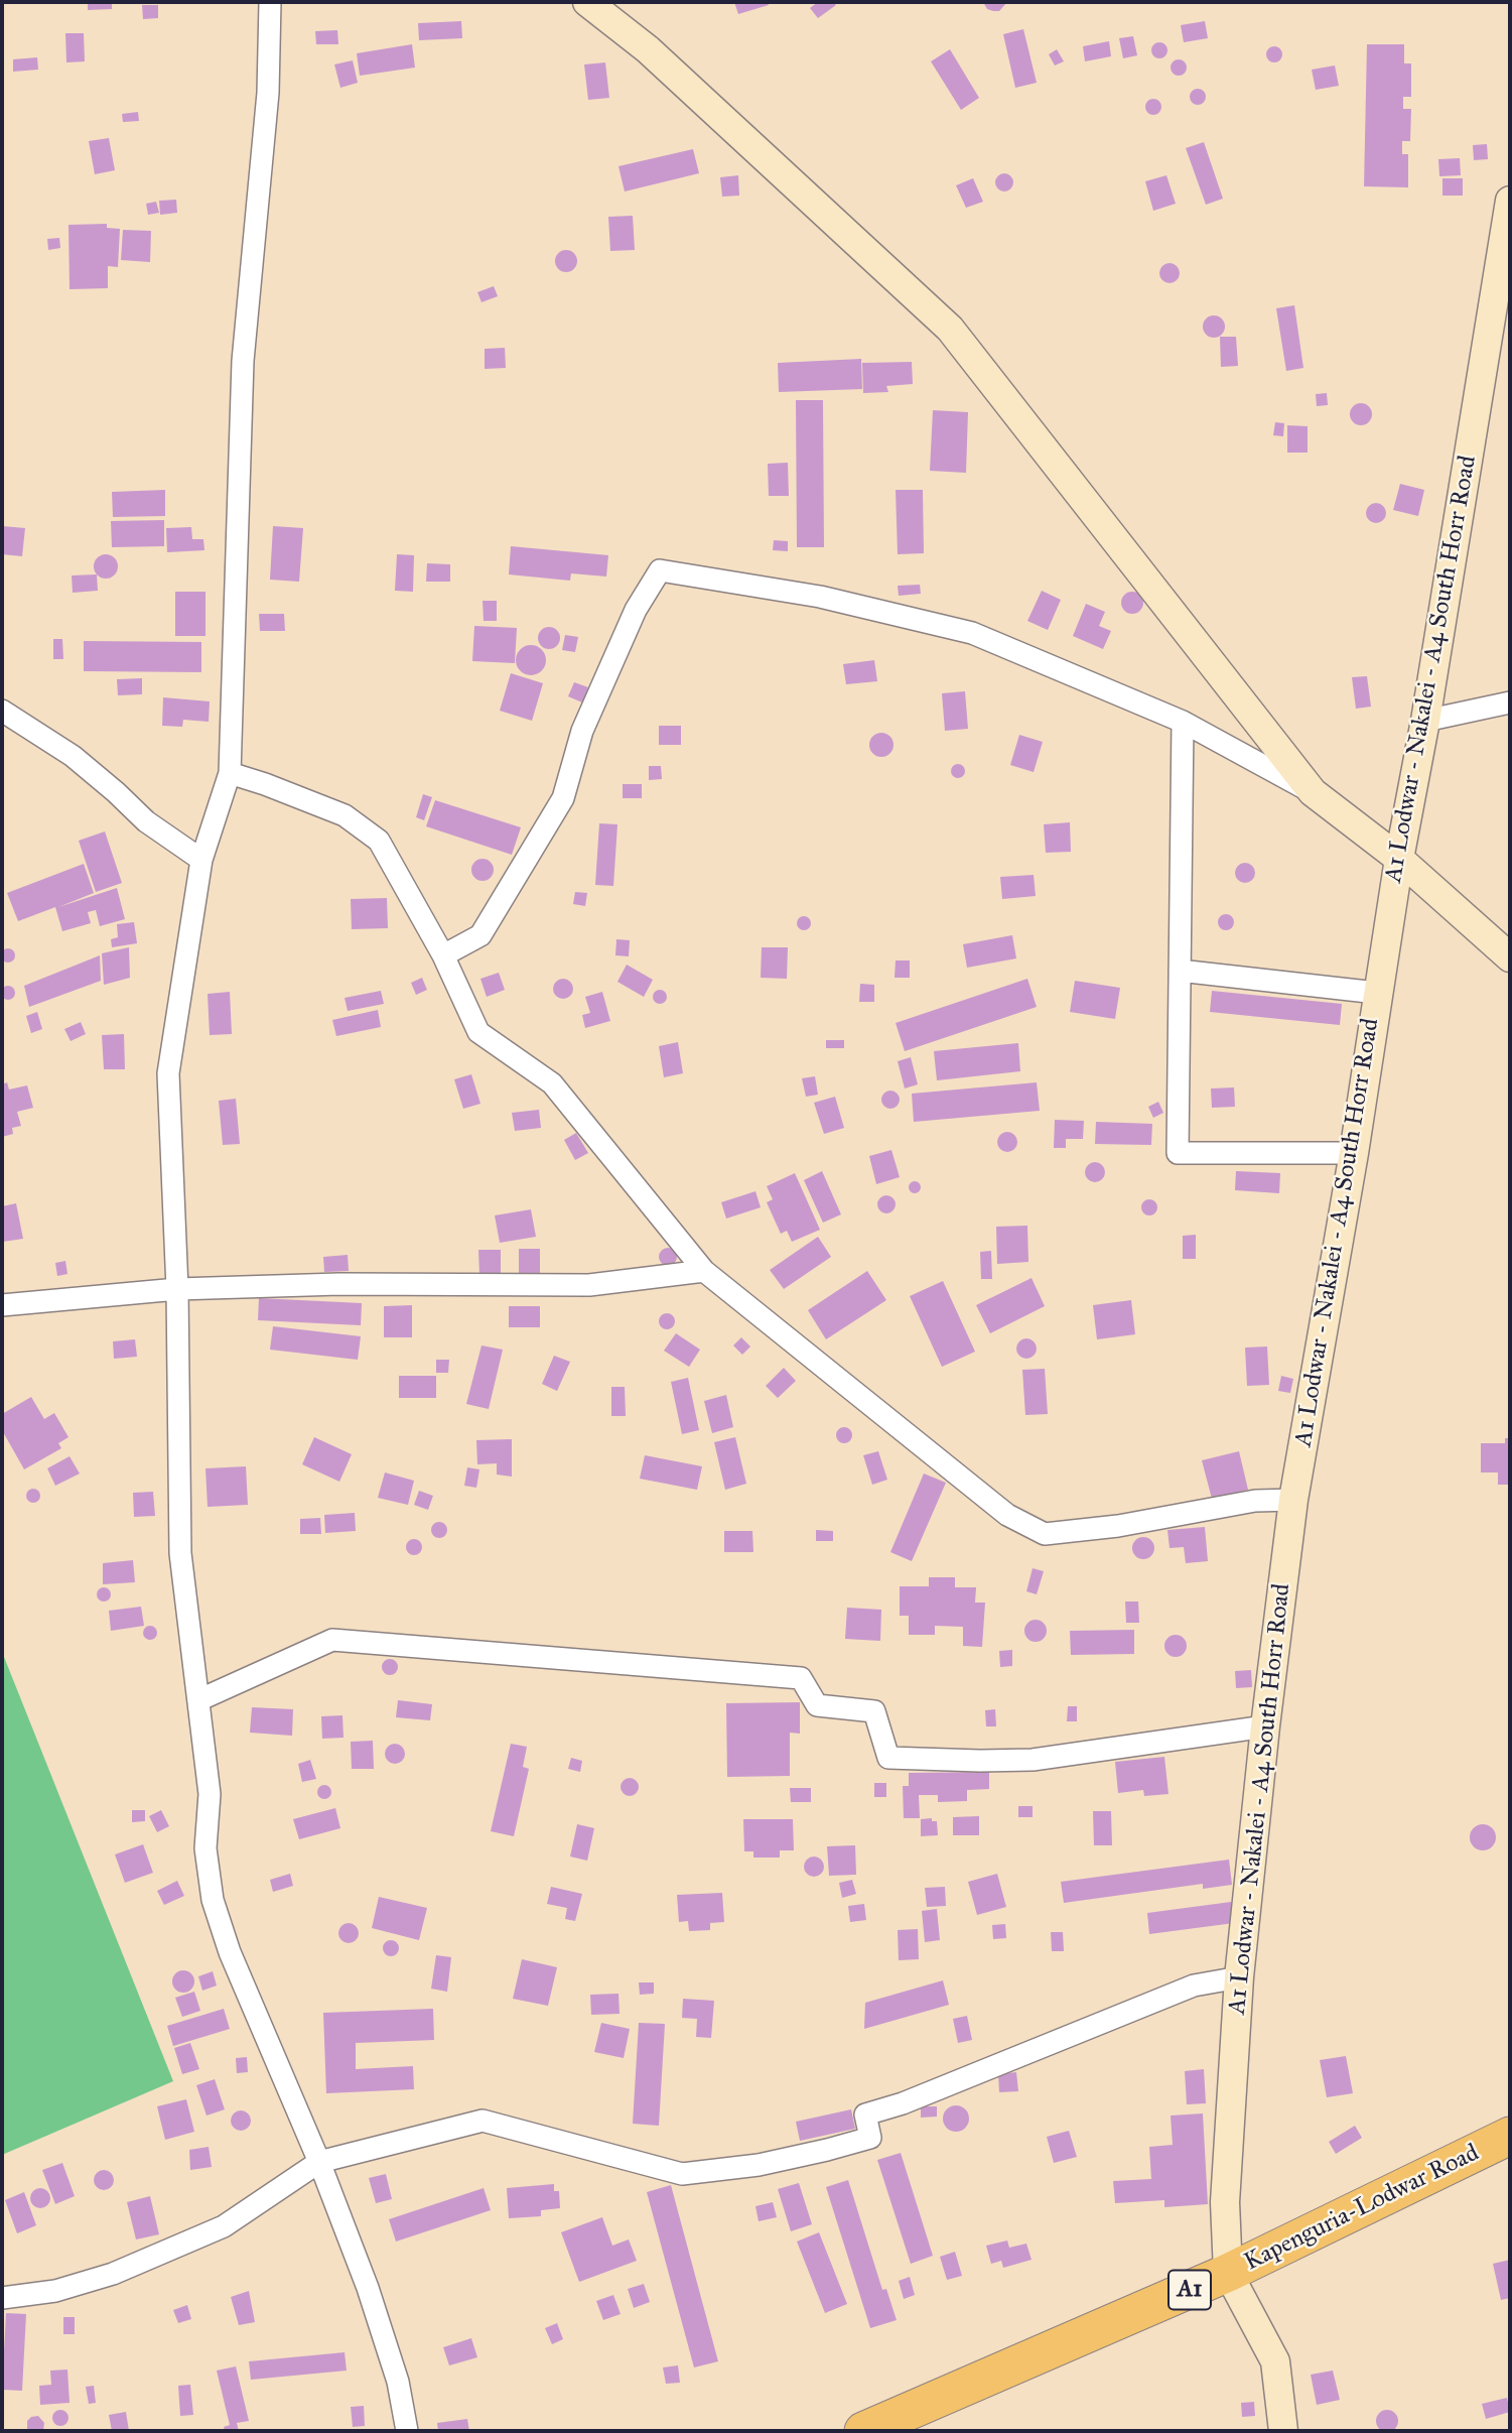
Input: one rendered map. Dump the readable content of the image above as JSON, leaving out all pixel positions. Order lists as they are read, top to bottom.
{
  "streets": {
    "highway": ["Kapenguria-Lodwar Road", "A1"],
    "main road": ["A1 Lodwar - Nakalei - A4 South Horr Road"]
  },
  "crossings": [
    ["A1 Lodwar - Nakalei - A4 South Horr Road", "Kapenguria-Lodwar Road"]
  ]
}
